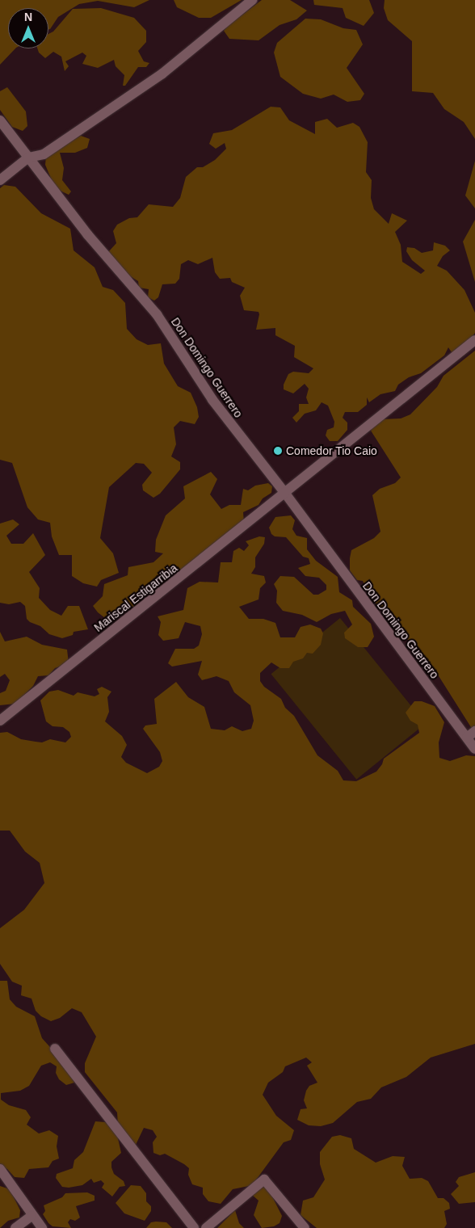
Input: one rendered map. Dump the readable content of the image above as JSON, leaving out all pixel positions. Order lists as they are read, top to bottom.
{
  "streets": {
    "street": ["Don Domingo Guerrero", "Mariscal Estigarribia"]
  },
  "crossings": [
    ["Don Domingo Guerrero", "Mariscal Estigarribia"]
  ],
  "places": ["Comedor Tio Caio"],
  "north": "top"
}
